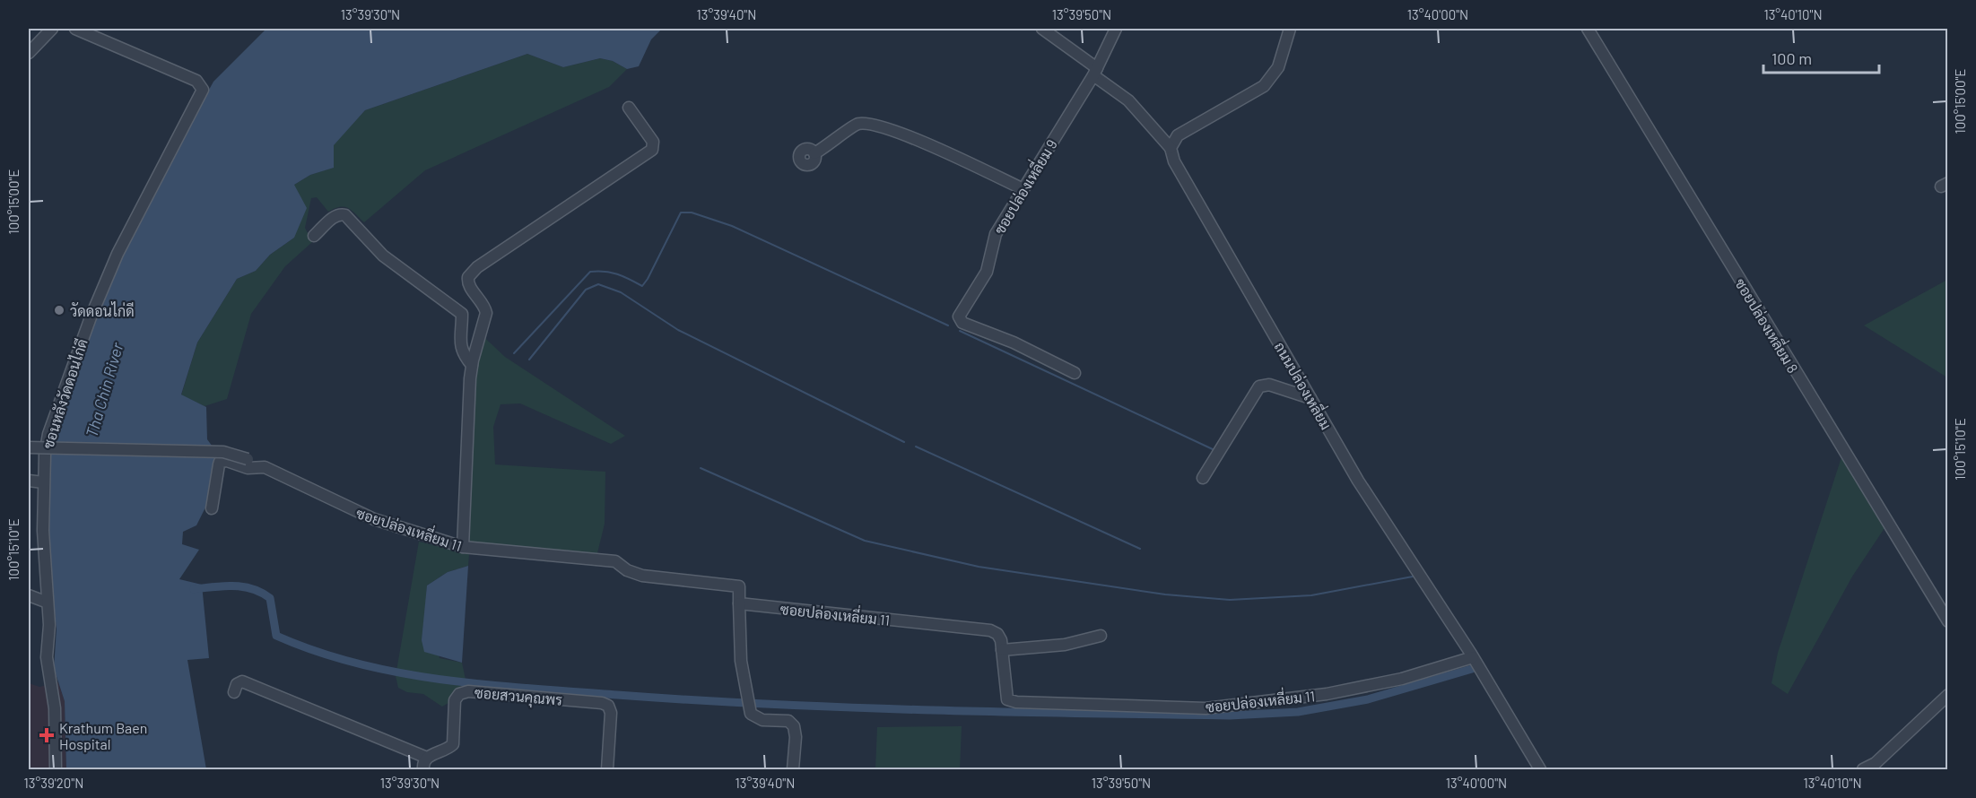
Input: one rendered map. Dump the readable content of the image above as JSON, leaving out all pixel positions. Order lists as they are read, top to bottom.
{
  "streets": {
    "street": [
      "ซอยปล่องเหลี่ยม 9",
      "ซอยปล่องเหลี่ยม 8",
      "ถนนปล่องเหลี่ยม",
      "ซอนหลังวัดดอนไก่ดี",
      "ซอยปล่องเหลี่ยม 11",
      "ซอยสวนคุณพร"
    ]
  },
  "crossings": [
    ["ถนนปล่องเหลี่ยม", "ซอยปล่องเหลี่ยม 11"]
  ],
  "water": ["Tha Chin River"],
  "places": {
    "other": ["วัดดอนไก่ดี"],
    "health": ["Krathum Baen Hospital"]
  },
  "scale_bar": "100 m",
  "coordinates": [
    "13°39'30\"N",
    "13°39'40\"N",
    "13°39'50\"N",
    "13°40'00\"N",
    "13°40'10\"N",
    "100°15'00\"E",
    "100°15'10\"E",
    "13°39'20\"N"
  ]
}
